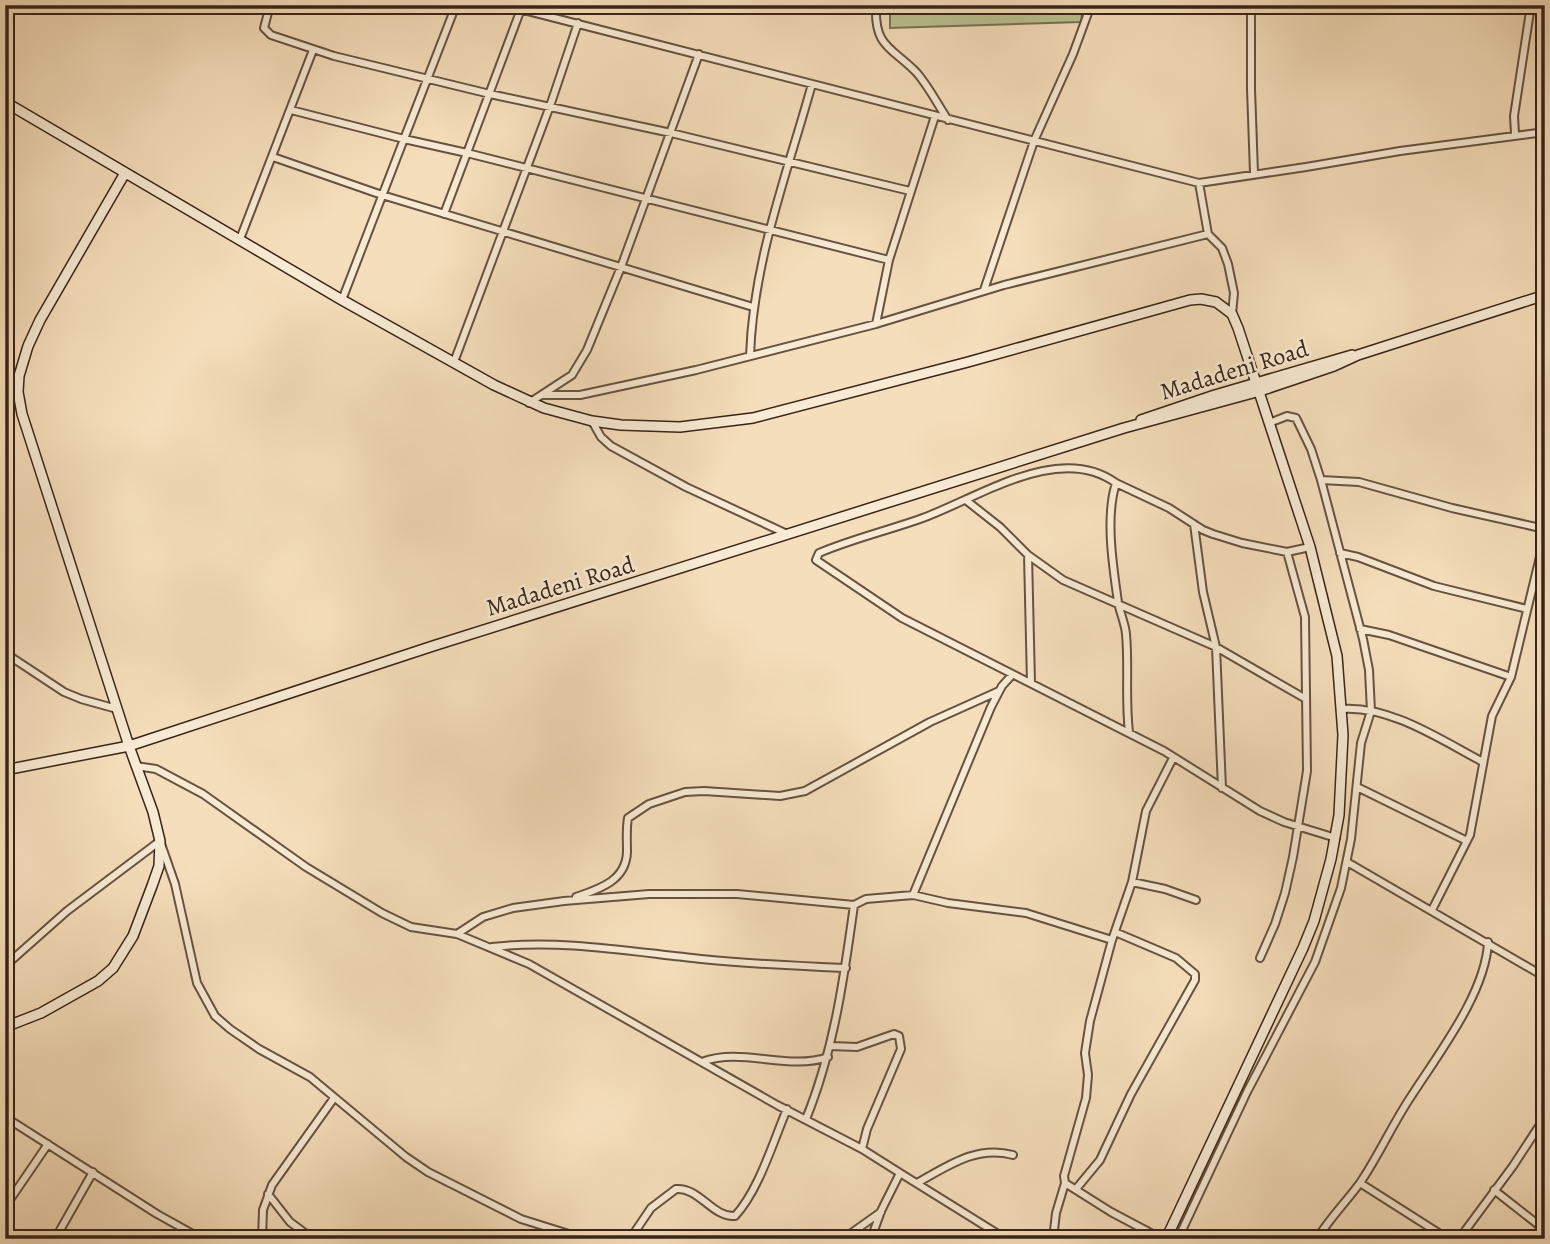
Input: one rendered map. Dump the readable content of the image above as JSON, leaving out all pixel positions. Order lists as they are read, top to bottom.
{
  "streets": {
    "street": ["Madadeni Road"]
  }
}
